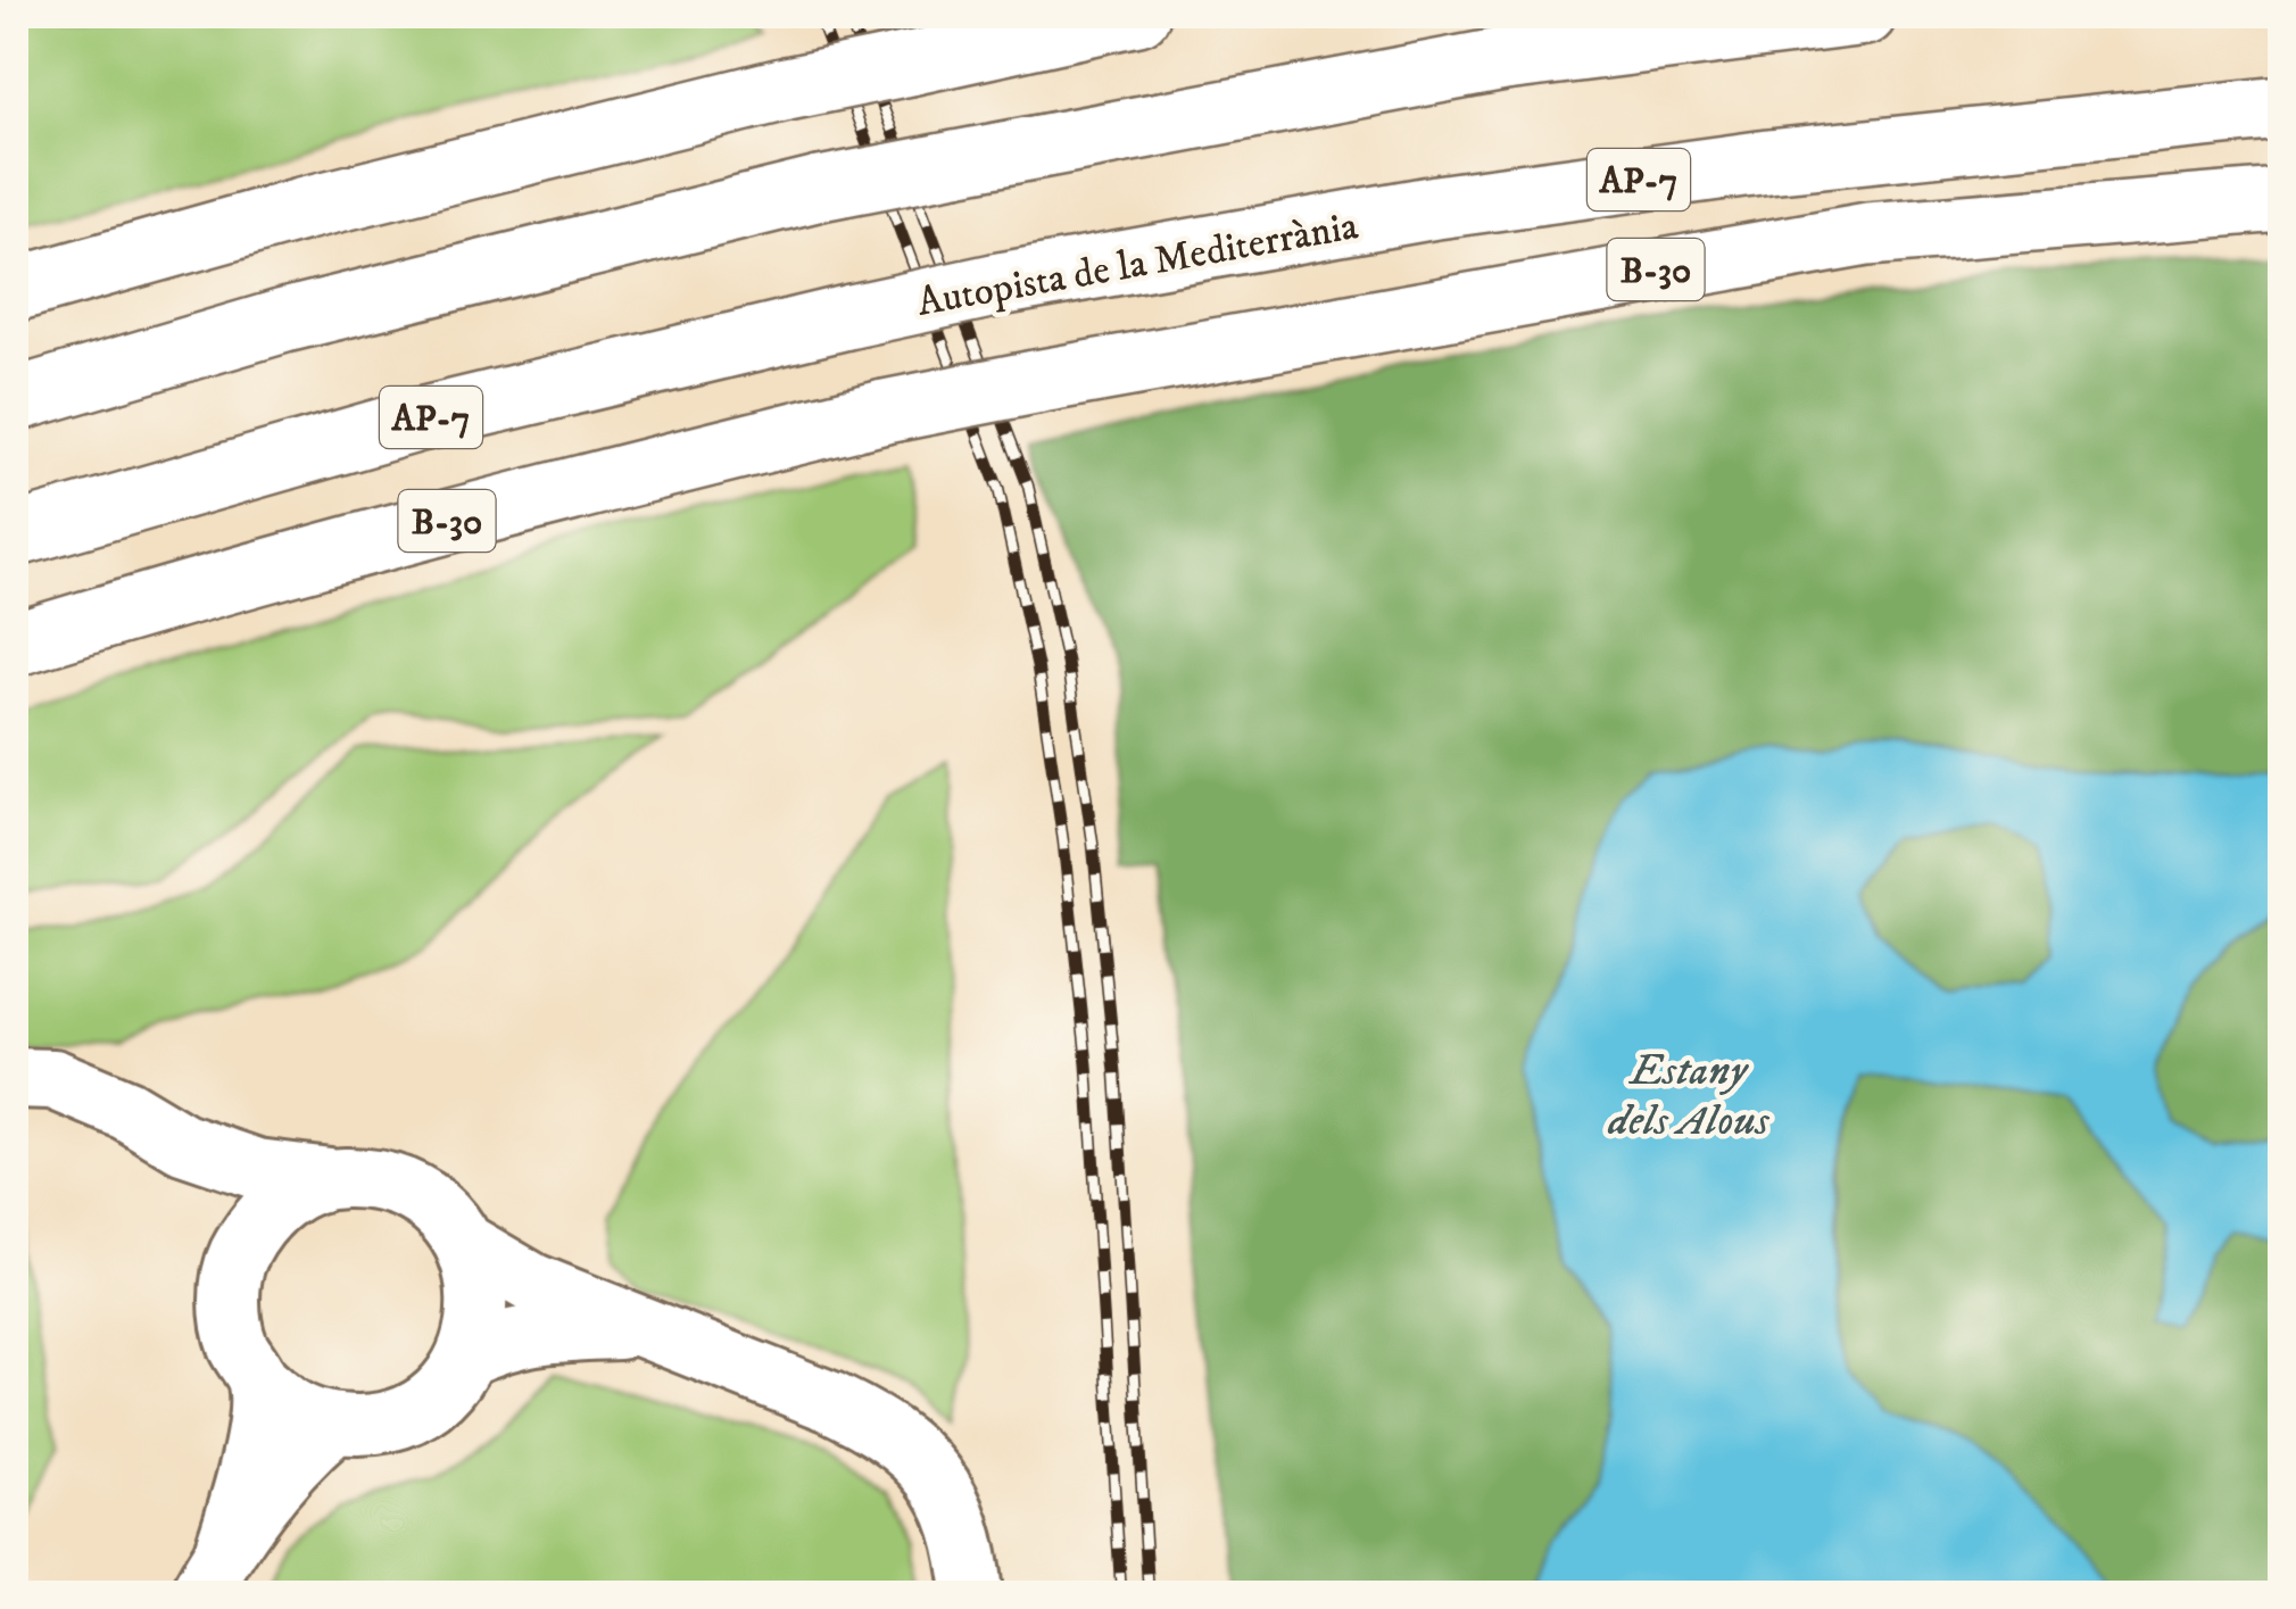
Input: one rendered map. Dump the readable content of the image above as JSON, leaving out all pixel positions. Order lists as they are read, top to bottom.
{
  "streets": {
    "highway": ["AP-7", "Autopista de la Mediterrània", "B-30"]
  },
  "water": ["Estany dels Alous"]
}
